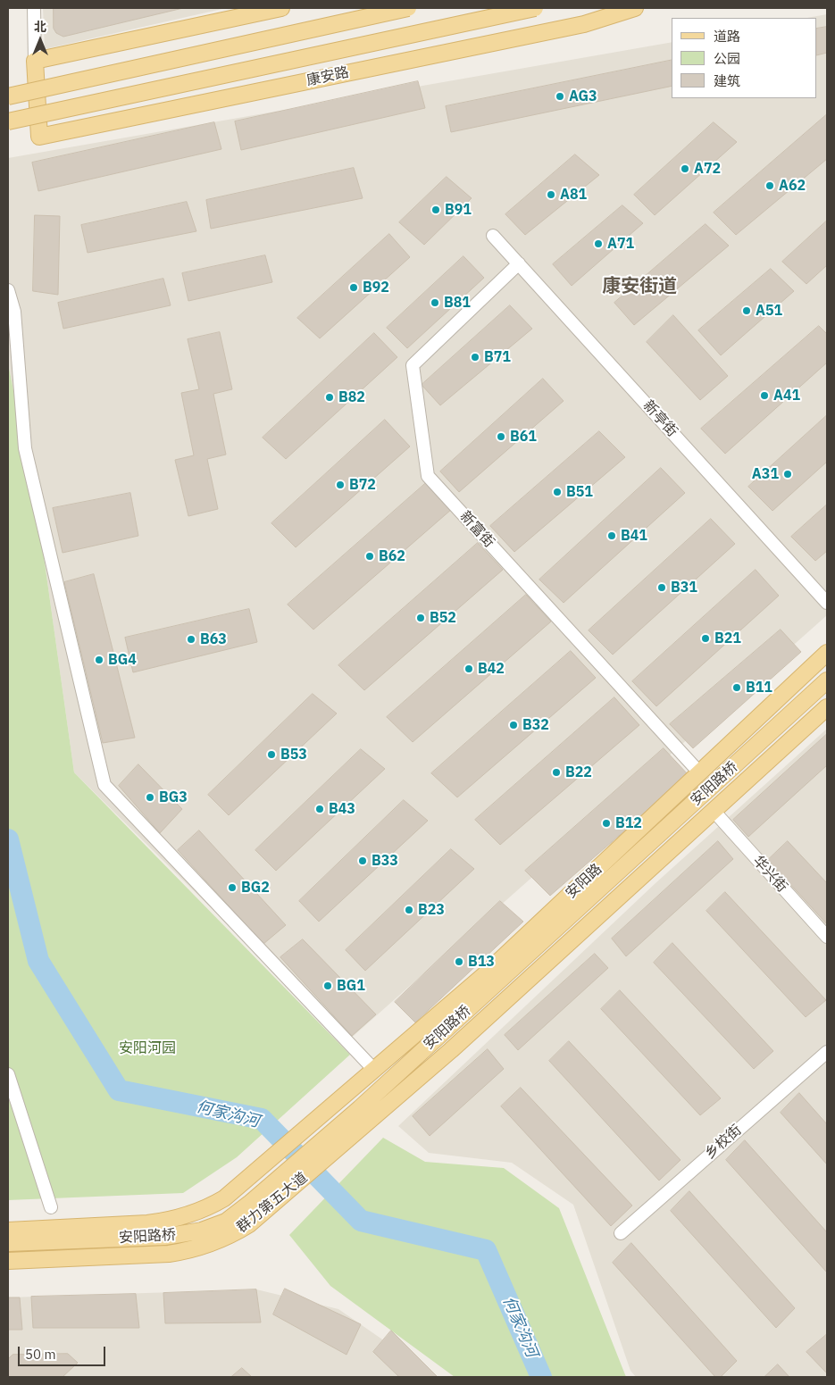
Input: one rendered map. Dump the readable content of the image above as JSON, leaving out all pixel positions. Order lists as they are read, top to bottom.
{
  "streets": {
    "main road": [
      "康安路",
      "安阳路桥",
      "安阳路",
      "群力第五大道"
    ],
    "street": [
      "新亭街",
      "新富街",
      "华兴街",
      "乡校街"
    ]
  },
  "crossings": [
    ["新亭街", "新富街"],
    ["新富街", "安阳路"],
    ["华兴街", "群力第五大道"]
  ],
  "districts": ["康安街道"],
  "water": ["何家沟河"],
  "parks": ["安阳河园"],
  "places": [
    "AG3",
    "A72",
    "A62",
    "A81",
    "B91",
    "A71",
    "B92",
    "B81",
    "A51",
    "B71",
    "A41",
    "B82",
    "B61",
    "A31",
    "B72",
    "B51",
    "B41",
    "B62",
    "B31",
    "B52",
    "B21",
    "B63",
    "BG4",
    "B42",
    "B11",
    "B32",
    "B53",
    "B22",
    "BG3",
    "B43",
    "B12",
    "B33",
    "BG2",
    "B23",
    "B13",
    "BG1"
  ],
  "legend": ["道路", "公园", "建筑"],
  "scale_bar": "50 m",
  "north": "top"
}
